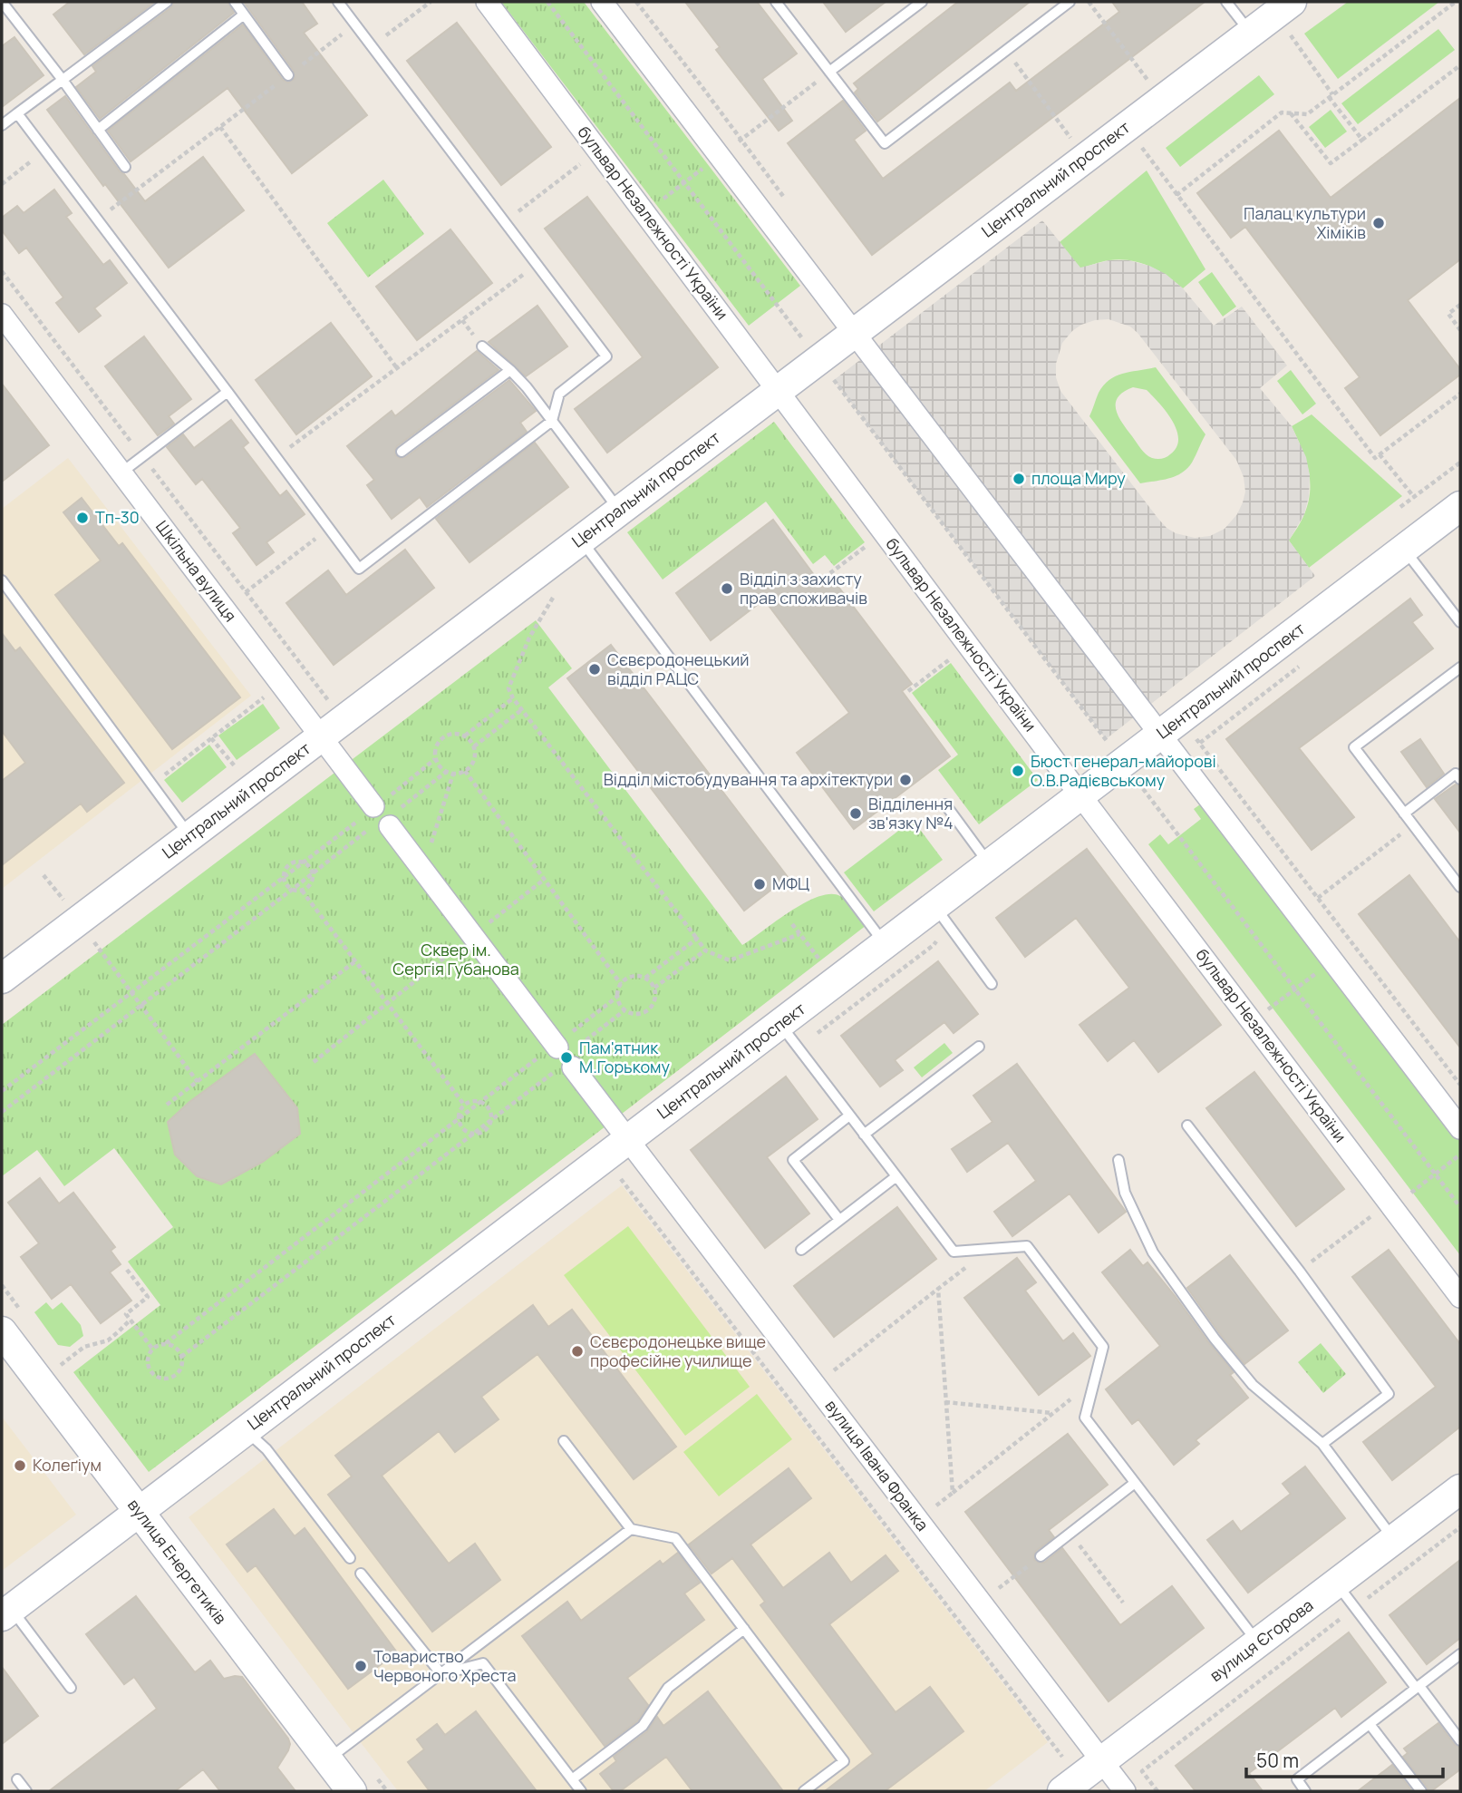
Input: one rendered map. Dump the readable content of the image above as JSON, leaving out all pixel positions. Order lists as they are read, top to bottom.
{
  "streets": {
    "street": [
      "Центральний проспект",
      "бульвар Незалежності України",
      "Шкільна вулиця",
      "вулиця Івана Франка",
      "вулиця Енергетиків",
      "вулиця Єгорова"
    ]
  },
  "crossings": [
    ["Центральний проспект", "бульвар Незалежності України"],
    ["Центральний проспект", "Шкільна вулиця"],
    ["Центральний проспект", "вулиця Івана Франка"],
    ["Центральний проспект", "вулиця Енергетиків"],
    ["Шкільна вулиця", "вулиця Івана Франка"],
    ["вулиця Івана Франка", "вулиця Єгорова"]
  ],
  "parks": ["Сквер ім. Сергія Губанова"],
  "places": [
    "Палац культури Хіміків",
    "площа Миру",
    "Тп-30",
    "Відділ з захисту прав споживачів",
    "Сєвєродонецький відділ РАЦС",
    "Бюст генерал-майорові О.В.Радієвському",
    "Відділ містобудування та архітектури",
    "Відділення зв'язку №4",
    "МФЦ",
    "Пам'ятник М.Горькому",
    "Сєвєродонецьке вище професійне училище",
    "Колеґіум",
    "Товариство Червоного Хреста"
  ],
  "scale_bar": "50 m"
}
